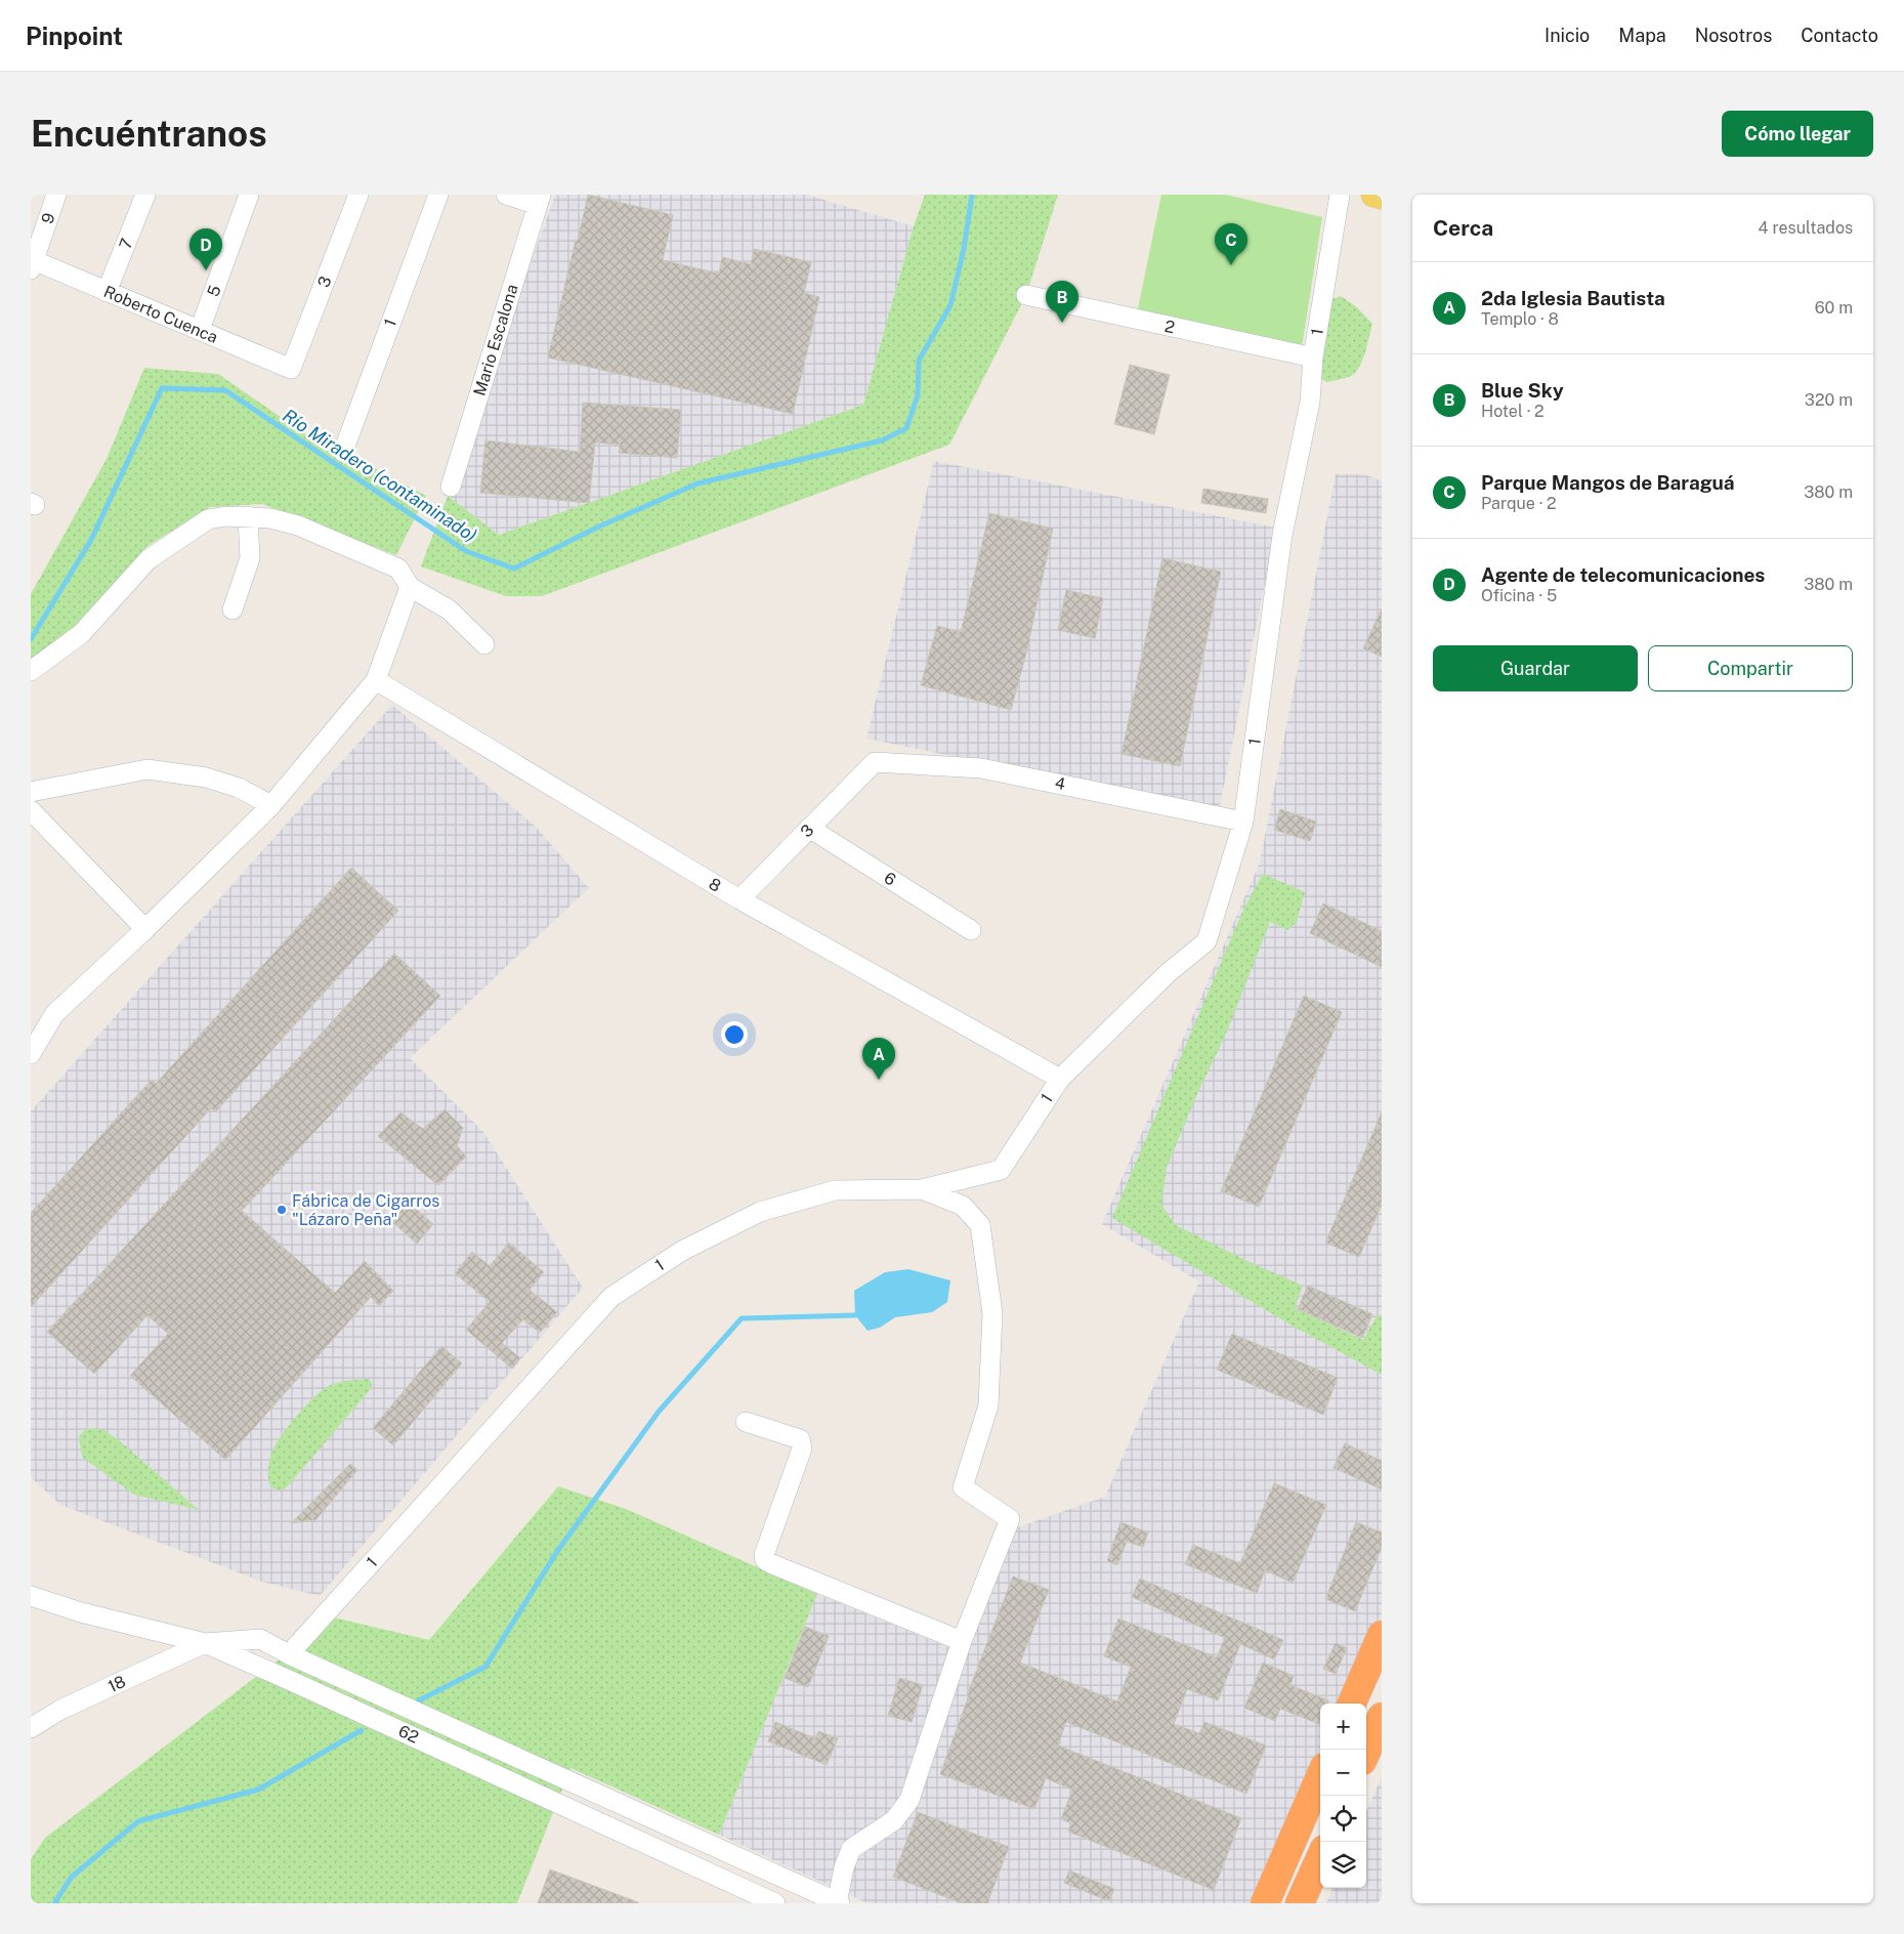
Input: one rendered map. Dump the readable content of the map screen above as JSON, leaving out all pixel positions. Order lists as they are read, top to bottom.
{
  "streets": {
    "street": [
      "9",
      "7",
      "3",
      "5",
      "Roberto Cuenca",
      "1",
      "2",
      "Mario Escalona",
      "4",
      "6",
      "8",
      "18",
      "62"
    ]
  },
  "crossings": [
    ["9", "Roberto Cuenca"],
    ["7", "Roberto Cuenca"],
    ["3", "Roberto Cuenca"],
    ["3", "4"],
    ["3", "6"],
    ["3", "8"],
    ["5", "Roberto Cuenca"],
    ["1", "2"],
    ["1", "4"],
    ["1", "8"],
    ["1", "62"],
    ["18", "62"]
  ],
  "water": ["Río Miradero (contaminado)"],
  "places": ["Fábrica de Cigarros \"Lázaro Peña\""],
  "page": {
    "header": "Pinpoint",
    "nav": [
      "Inicio",
      "Mapa",
      "Nosotros",
      "Contacto"
    ],
    "buttons": [
      "Cómo llegar",
      ["Guardar", "Compartir"]
    ],
    "title": "Encuéntranos",
    "heading": ["Cerca", "4 resultados"],
    "pins": [
      "C",
      "D",
      "B",
      "A"
    ],
    "list": [
      {
        "mark": "A",
        "name": "2da Iglesia Bautista",
        "note": "Templo · 8",
        "value": "60 m"
      },
      {
        "mark": "B",
        "name": "Blue Sky",
        "note": "Hotel · 2",
        "value": "320 m"
      },
      {
        "mark": "C",
        "name": "Parque Mangos de Baraguá",
        "note": "Parque · 2",
        "value": "380 m"
      },
      {
        "mark": "D",
        "name": "Agente de telecomunicaciones",
        "note": "Oficina · 5",
        "value": "380 m"
      }
    ],
    "map_buttons": ["+", "−"]
  }
}
